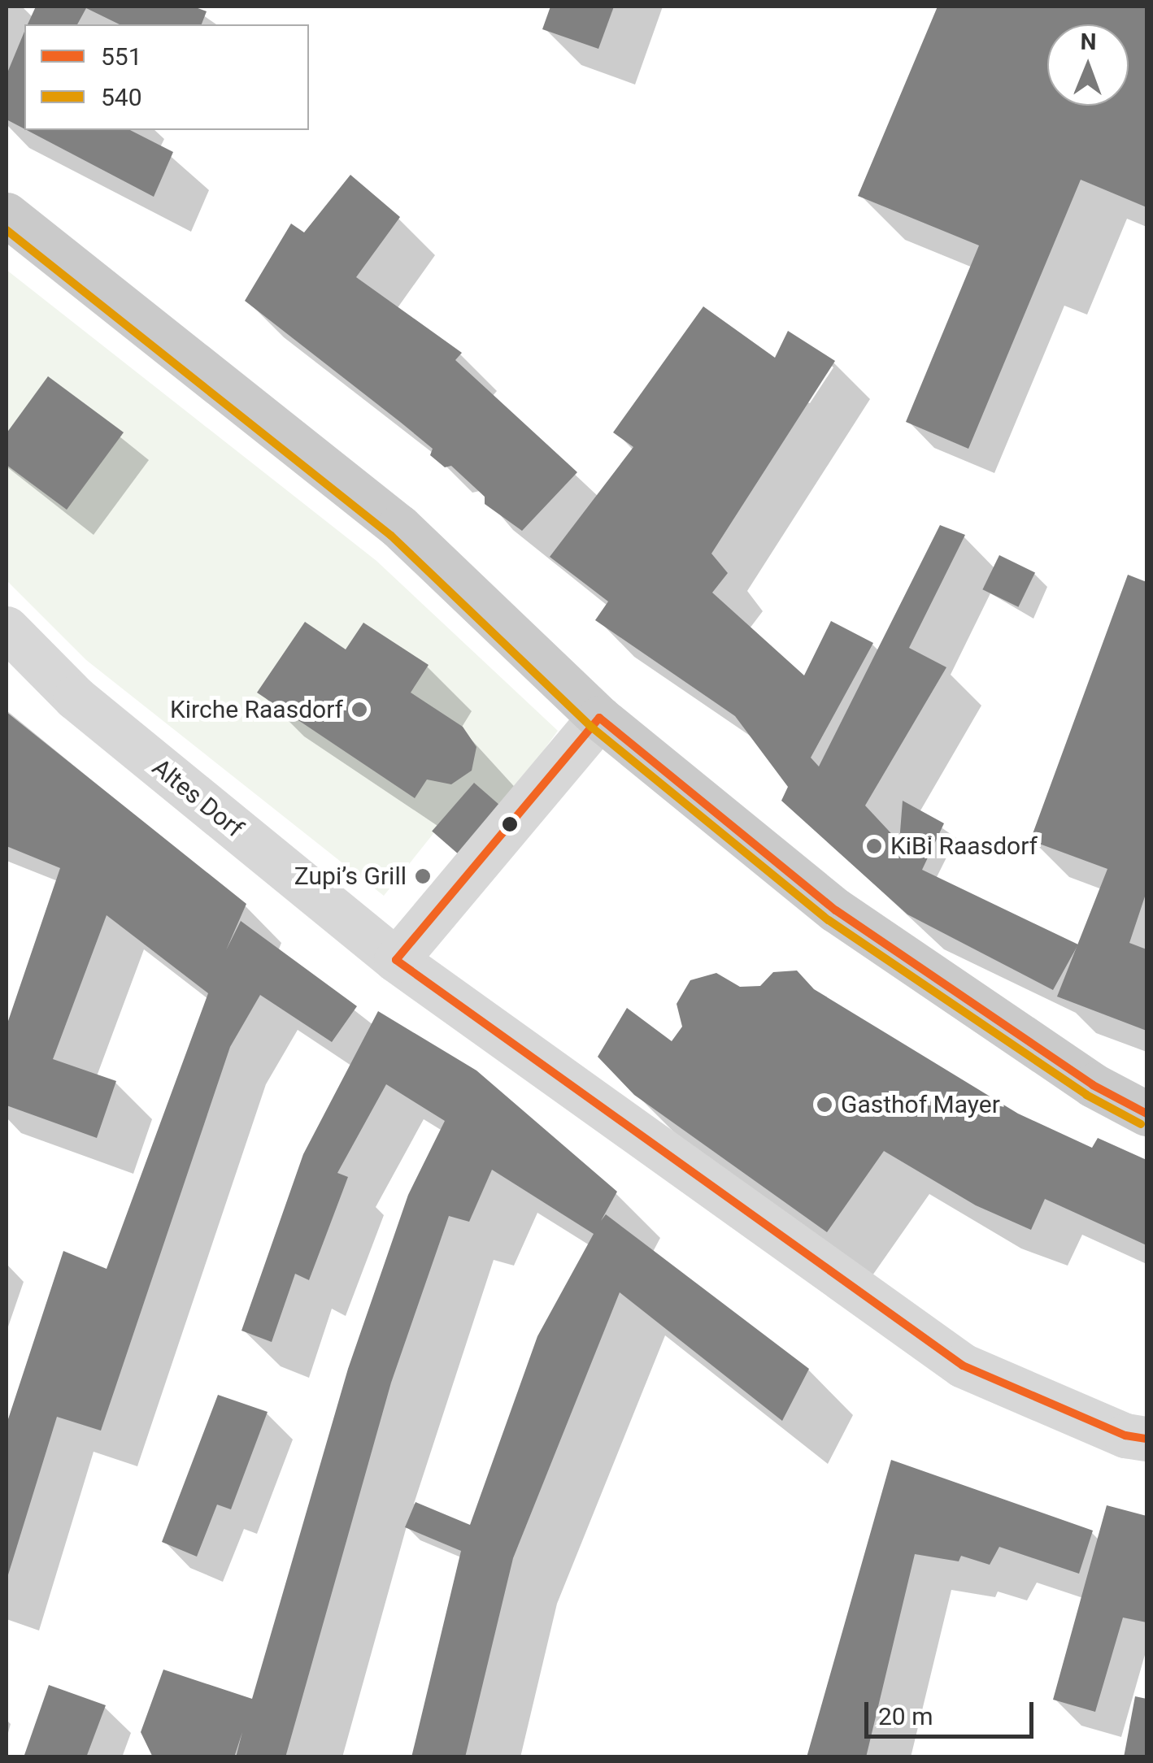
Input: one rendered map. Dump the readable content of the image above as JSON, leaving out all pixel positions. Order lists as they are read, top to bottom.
{
  "streets": {
    "street": ["Altes Dorf"]
  },
  "places": [
    "Kirche Raasdorf",
    "KiBi Raasdorf",
    "Zupi’s Grill",
    "Gasthof Mayer"
  ],
  "lines": ["transit line 540", "transit line 551"],
  "legend": ["551", "540"],
  "scale_bar": "20 m",
  "north": "top"
}
